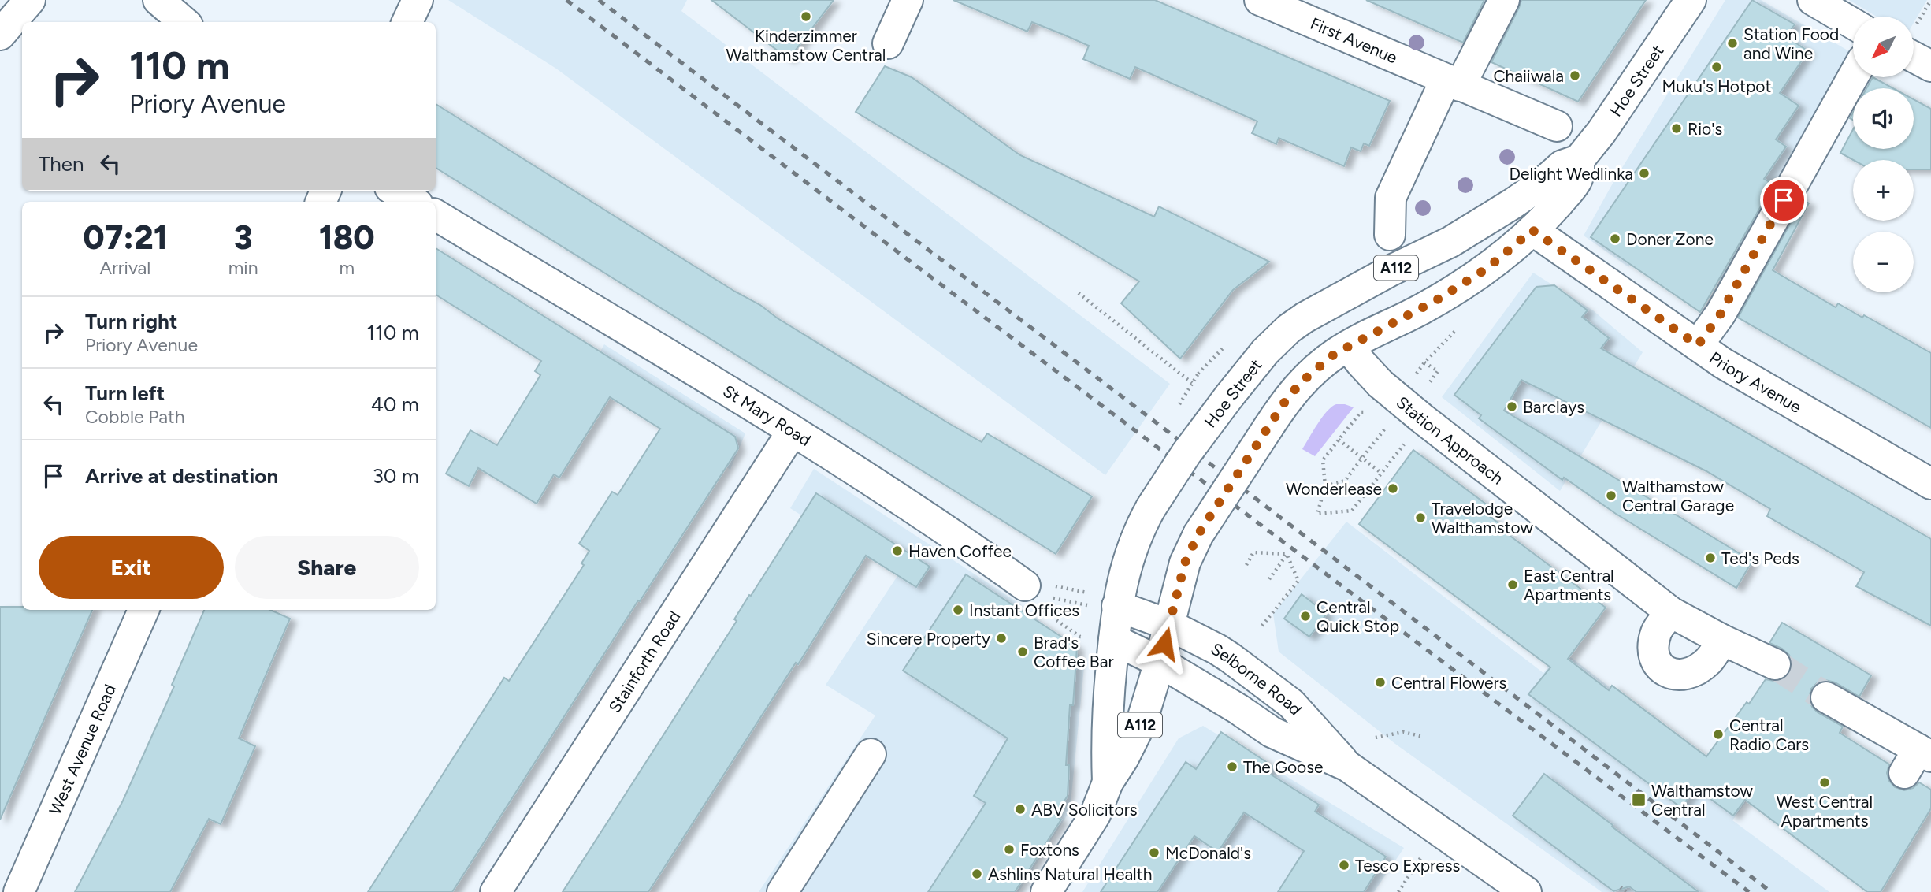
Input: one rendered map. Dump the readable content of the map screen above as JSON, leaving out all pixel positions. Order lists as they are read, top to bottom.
{
  "streets": {
    "street": [
      "First Avenue",
      "Hoe Street",
      "A112",
      "Priory Avenue",
      "St Mary Road",
      "Station Approach",
      "Stainforth Road",
      "Selborne Road",
      "West Avenue Road"
    ]
  },
  "crossings": [
    ["Hoe Street", "Priory Avenue"],
    ["Hoe Street", "Station Approach"],
    ["Hoe Street", "Selborne Road"],
    ["St Mary Road", "Stainforth Road"]
  ],
  "places": {
    "other": [
      "Kinderzimmer Walthamstow Central",
      "Station Food and Wine",
      "Muku's Hotpot",
      "Chaiiwala",
      "Rio's",
      "Delight Wedlinka",
      "Doner Zone",
      "Barclays",
      "Wonderlease",
      "Walthamstow Central Garage",
      "Travelodge Walthamstow",
      "Haven Coffee",
      "Ted's Peds",
      "East Central Apartments",
      "Instant Offices",
      "Central Quick Stop",
      "Sincere Property",
      "Brad's Coffee Bar",
      "Central Flowers",
      "Central Radio Cars",
      "The Goose",
      "West Central Apartments",
      "ABV Solicitors",
      "Foxtons",
      "McDonald's",
      "Tesco Express",
      "Ashlins Natural Health"
    ],
    "transit": ["Walthamstow Central"]
  },
  "north": "bottom left",
  "page": {
    "map_buttons": ["+", "−"],
    "turn": ["110 m", "Priory Avenue"],
    "then": "Then",
    "eta": [
      "07:21",
      "Arrival",
      "3",
      "min",
      "180",
      "m"
    ],
    "list": [
      {
        "name": "Turn right",
        "note": "Priory Avenue",
        "value": "110 m"
      },
      {
        "name": "Turn left",
        "note": "Cobble Path",
        "value": "40 m"
      },
      {
        "name": "Arrive at destination",
        "value": "30 m"
      }
    ],
    "buttons": ["Exit", "Share"]
  }
}
